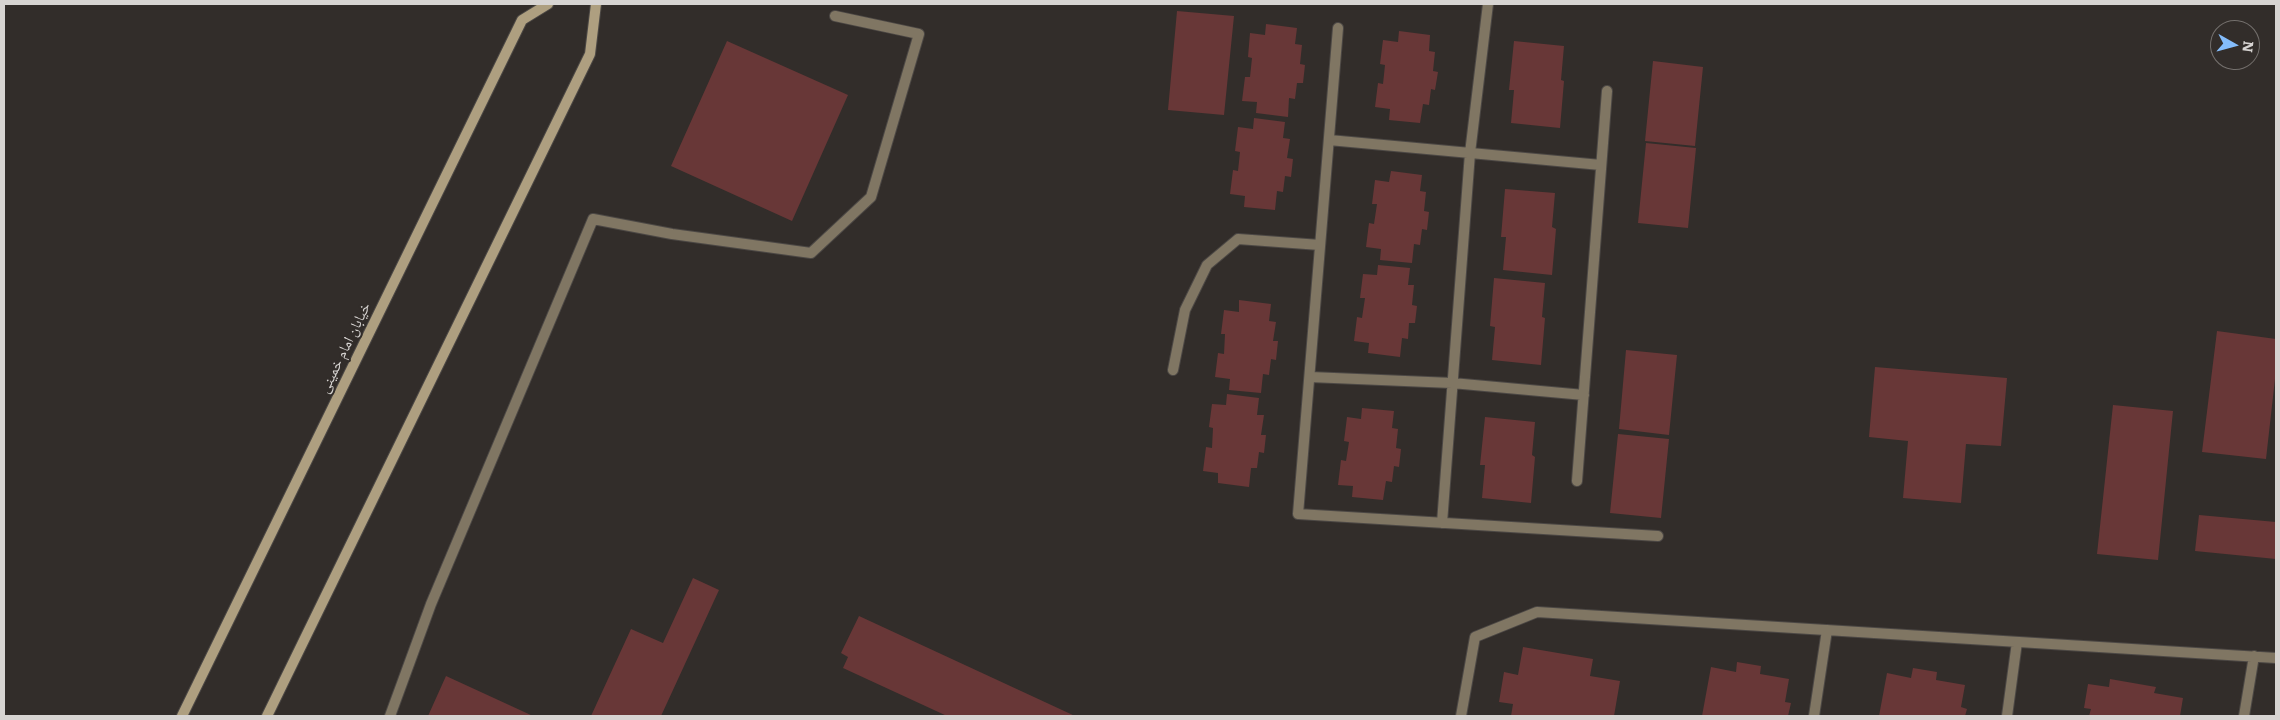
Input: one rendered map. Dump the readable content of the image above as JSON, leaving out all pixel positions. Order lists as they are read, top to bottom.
{
  "streets": {
    "main road": ["خیابان امام خمینی"]
  },
  "north": "right"
}
